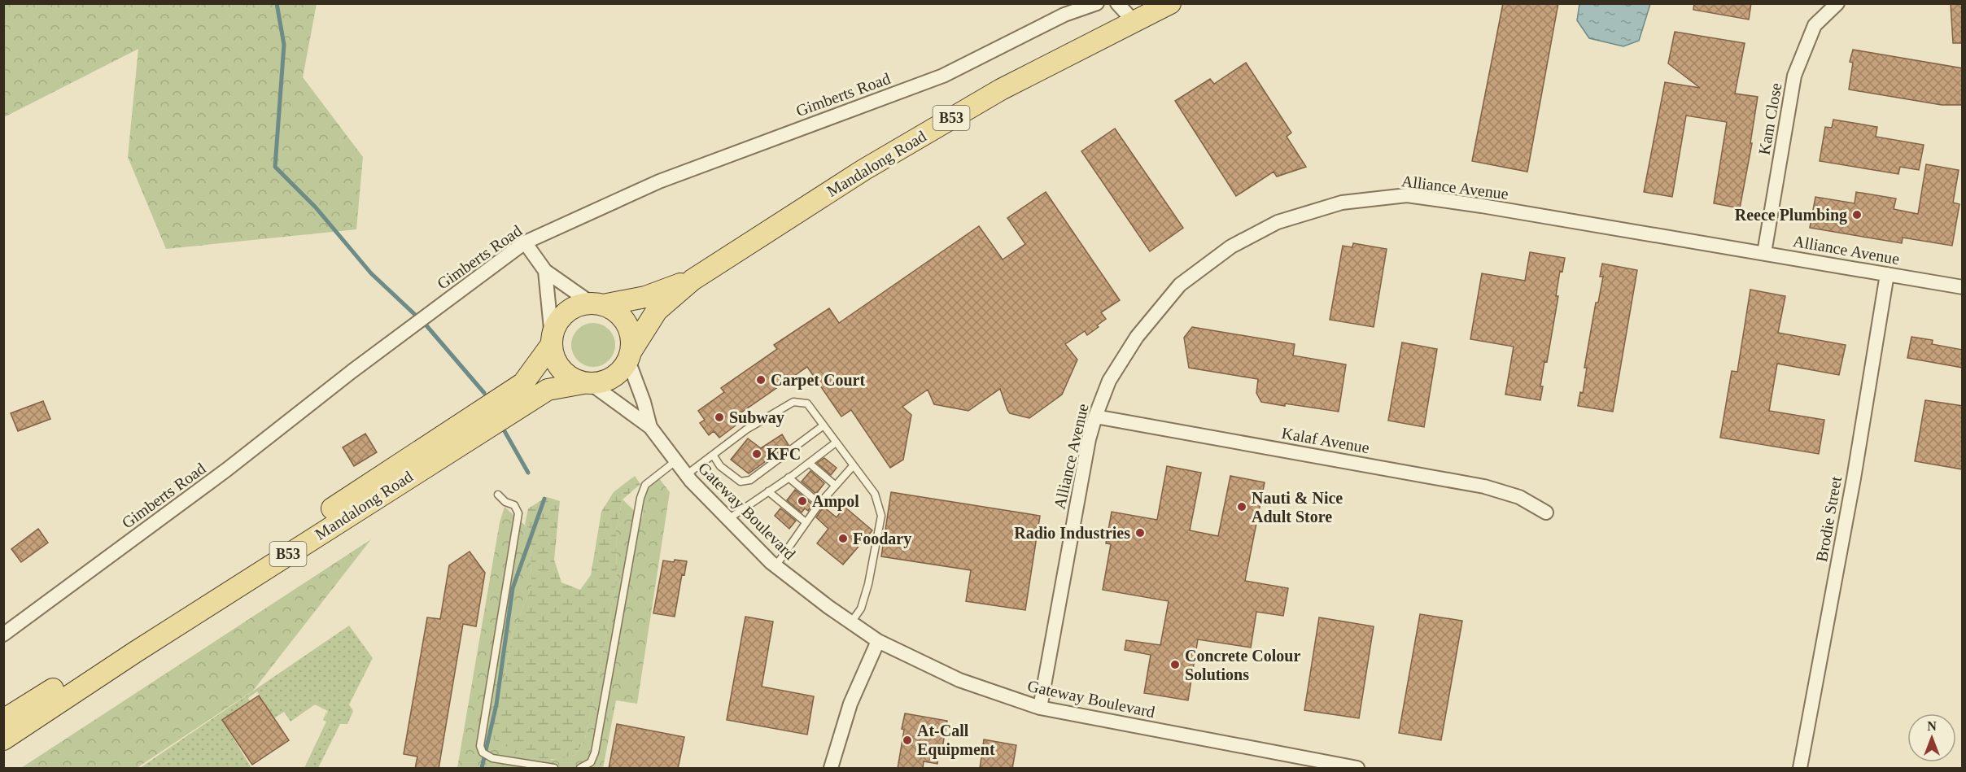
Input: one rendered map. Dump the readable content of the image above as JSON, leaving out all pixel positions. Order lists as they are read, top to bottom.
{
  "streets": {
    "main road": ["B53", "Mandalong Road"],
    "street": [
      "Gimberts Road",
      "Kam Close",
      "Alliance Avenue",
      "Kalaf Avenue",
      "Gateway Boulevard",
      "Brodie Street"
    ]
  },
  "crossings": [
    ["B53", "Mandalong Road"],
    ["B53", "Gateway Boulevard"],
    ["Kam Close", "Alliance Avenue"],
    ["Mandalong Road", "Gateway Boulevard"],
    ["Alliance Avenue", "Kalaf Avenue"],
    ["Alliance Avenue", "Gateway Boulevard"],
    ["Alliance Avenue", "Brodie Street"]
  ],
  "places": [
    "Reece Plumbing",
    "Carpet Court",
    "Subway",
    "KFC",
    "Ampol",
    "Nauti & Nice Adult Store",
    "Radio Industries",
    "Foodary",
    "Concrete Colour Solutions",
    "At-Call Equipment"
  ],
  "north": "top"
}
